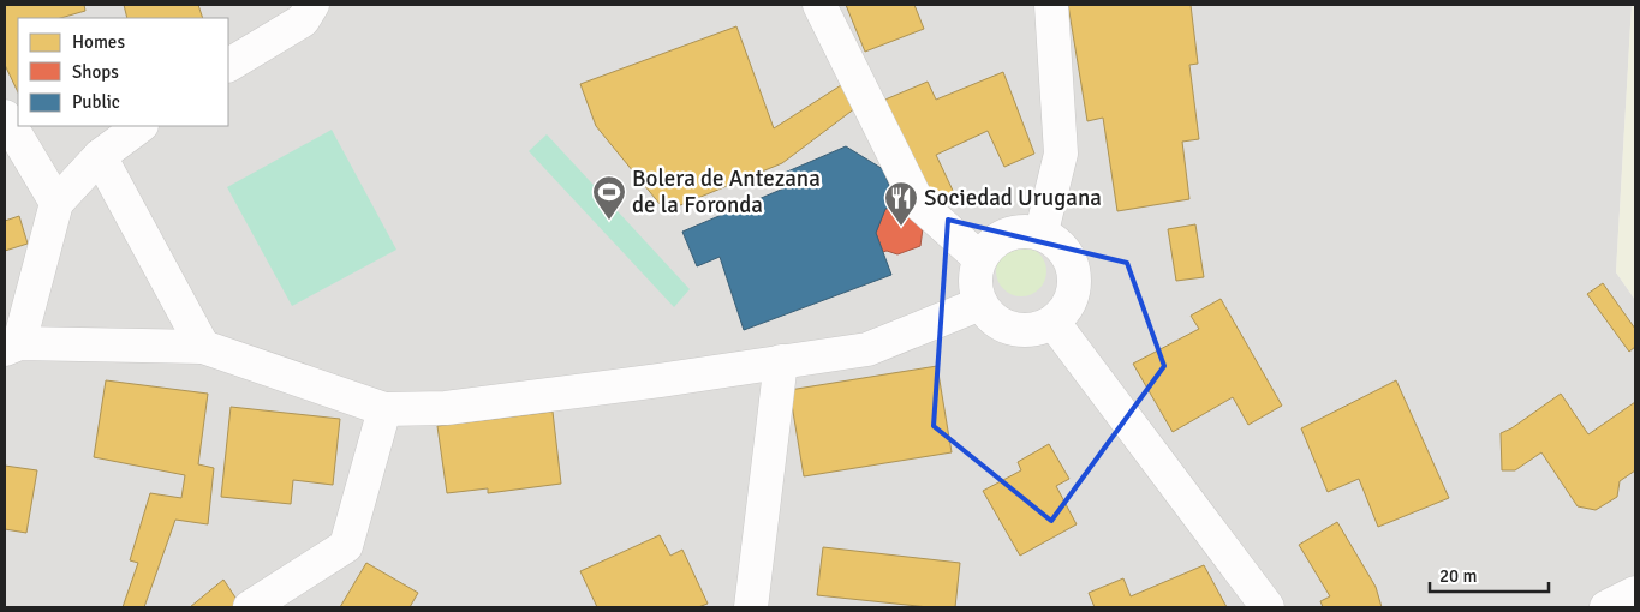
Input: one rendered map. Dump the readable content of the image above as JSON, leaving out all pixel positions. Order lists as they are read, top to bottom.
{
  "places": {
    "sports": ["Bolera de Antezana de la Foronda"],
    "restaurant": ["Sociedad Urugana"]
  },
  "legend": ["Homes", "Shops", "Public"],
  "scale_bar": "20 m"
}
